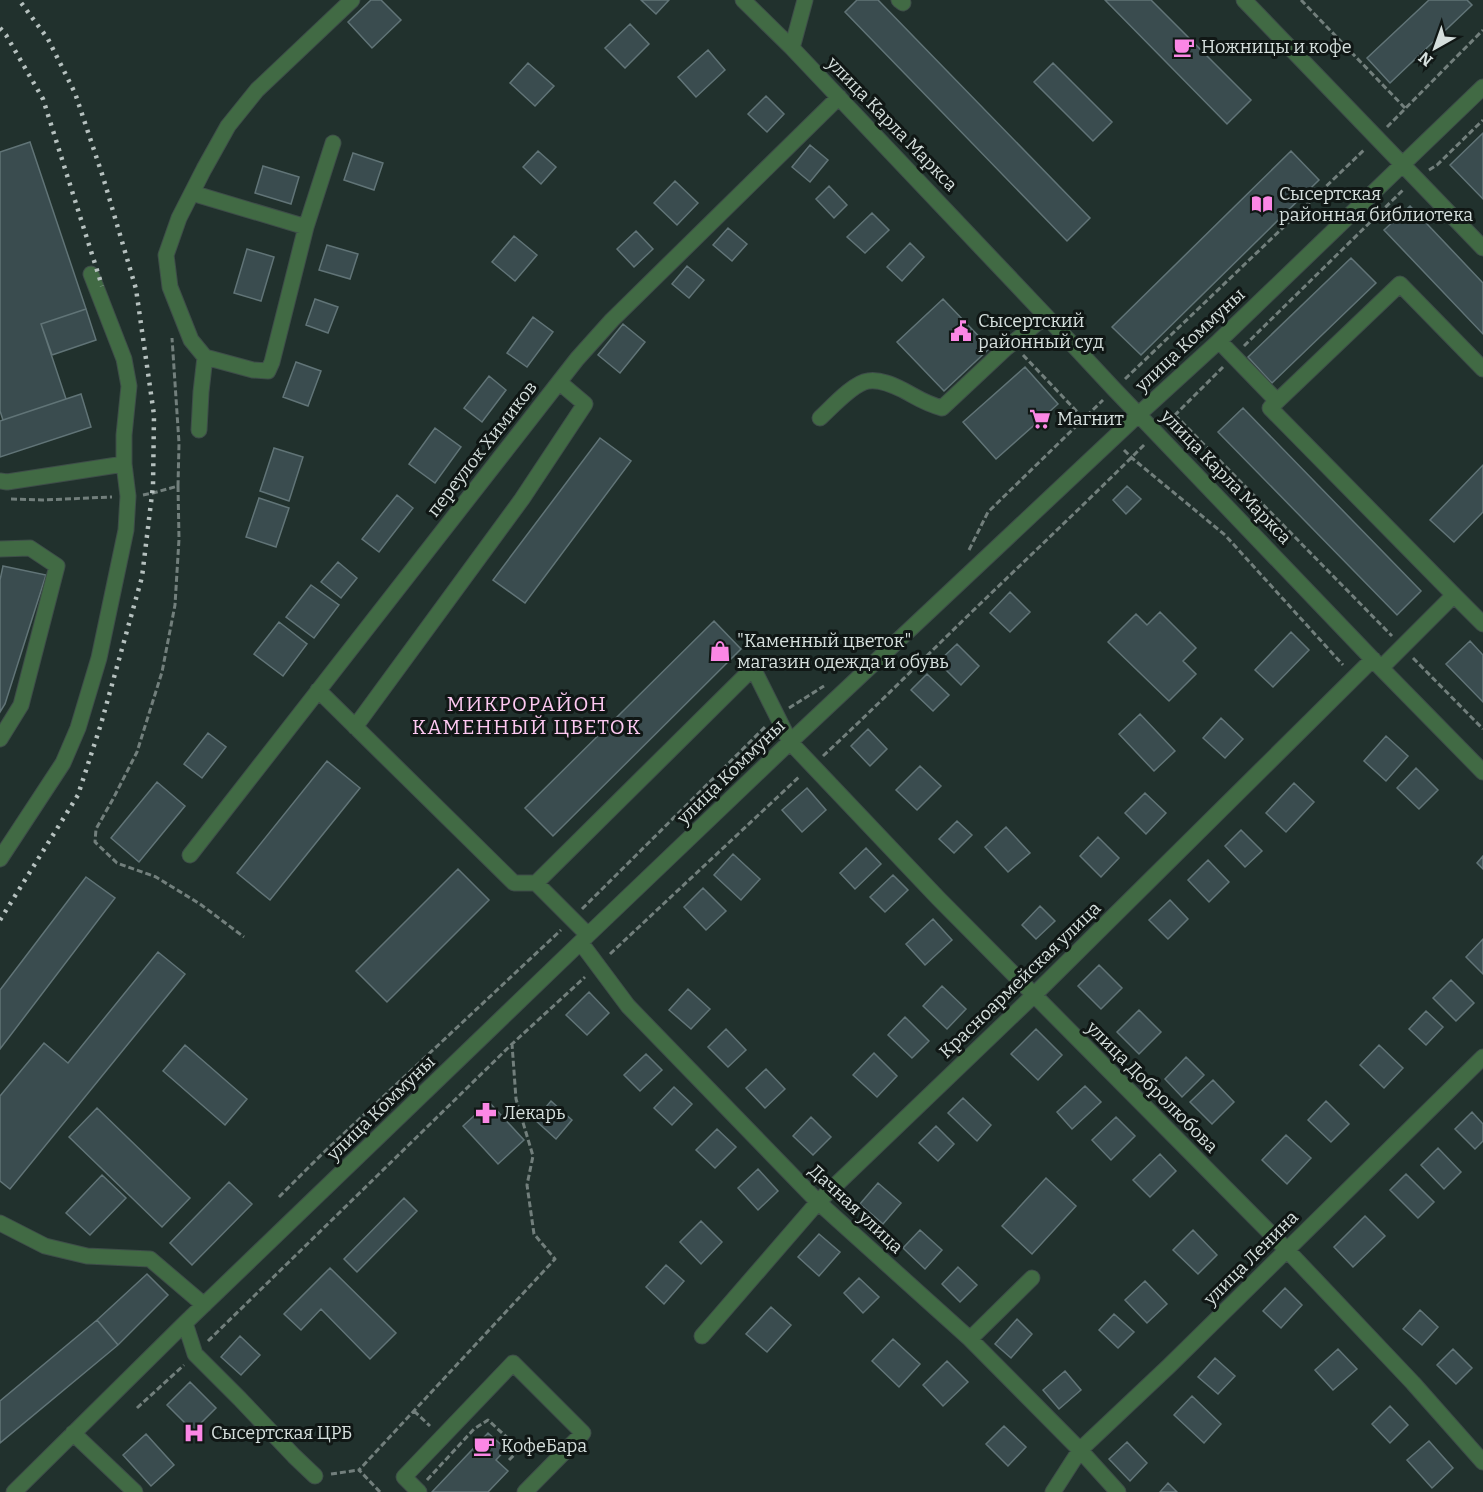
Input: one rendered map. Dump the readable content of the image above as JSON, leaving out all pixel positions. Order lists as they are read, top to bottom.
{
  "streets": {
    "street": [
      "улица Карла Маркса",
      "улица Коммуны",
      "переулок Химиков",
      "Красноармейская улица",
      "улица Добролюбова",
      "Дачная улица",
      "улица Ленина"
    ]
  },
  "crossings": [
    ["улица Карла Маркса", "улица Коммуны"],
    ["улица Карла Маркса", "переулок Химиков"],
    ["улица Карла Маркса", "Красноармейская улица"],
    ["улица Коммуны", "улица Добролюбова"],
    ["улица Коммуны", "Дачная улица"],
    ["Красноармейская улица", "улица Добролюбова"],
    ["Красноармейская улица", "Дачная улица"],
    ["улица Добролюбова", "Дачная улица"],
    ["улица Добролюбова", "улица Ленина"],
    ["Дачная улица", "улица Ленина"]
  ],
  "districts": ["МИКРОРАЙОН КАМЕННЫЙ ЦВЕТОК"],
  "places": {
    "cafe": ["Ножницы и кофе", "КофеБара"],
    "library": ["Сысертская районная библиотека"],
    "public building": ["Сысертский районный суд"],
    "supermarket": ["Магнит"],
    "shop": ["\"Каменный цветок\" магазин одежда и обувь"],
    "pharmacy": ["Лекарь"],
    "hospital": ["Сысертская ЦРБ"]
  },
  "north": "bottom left"
}
